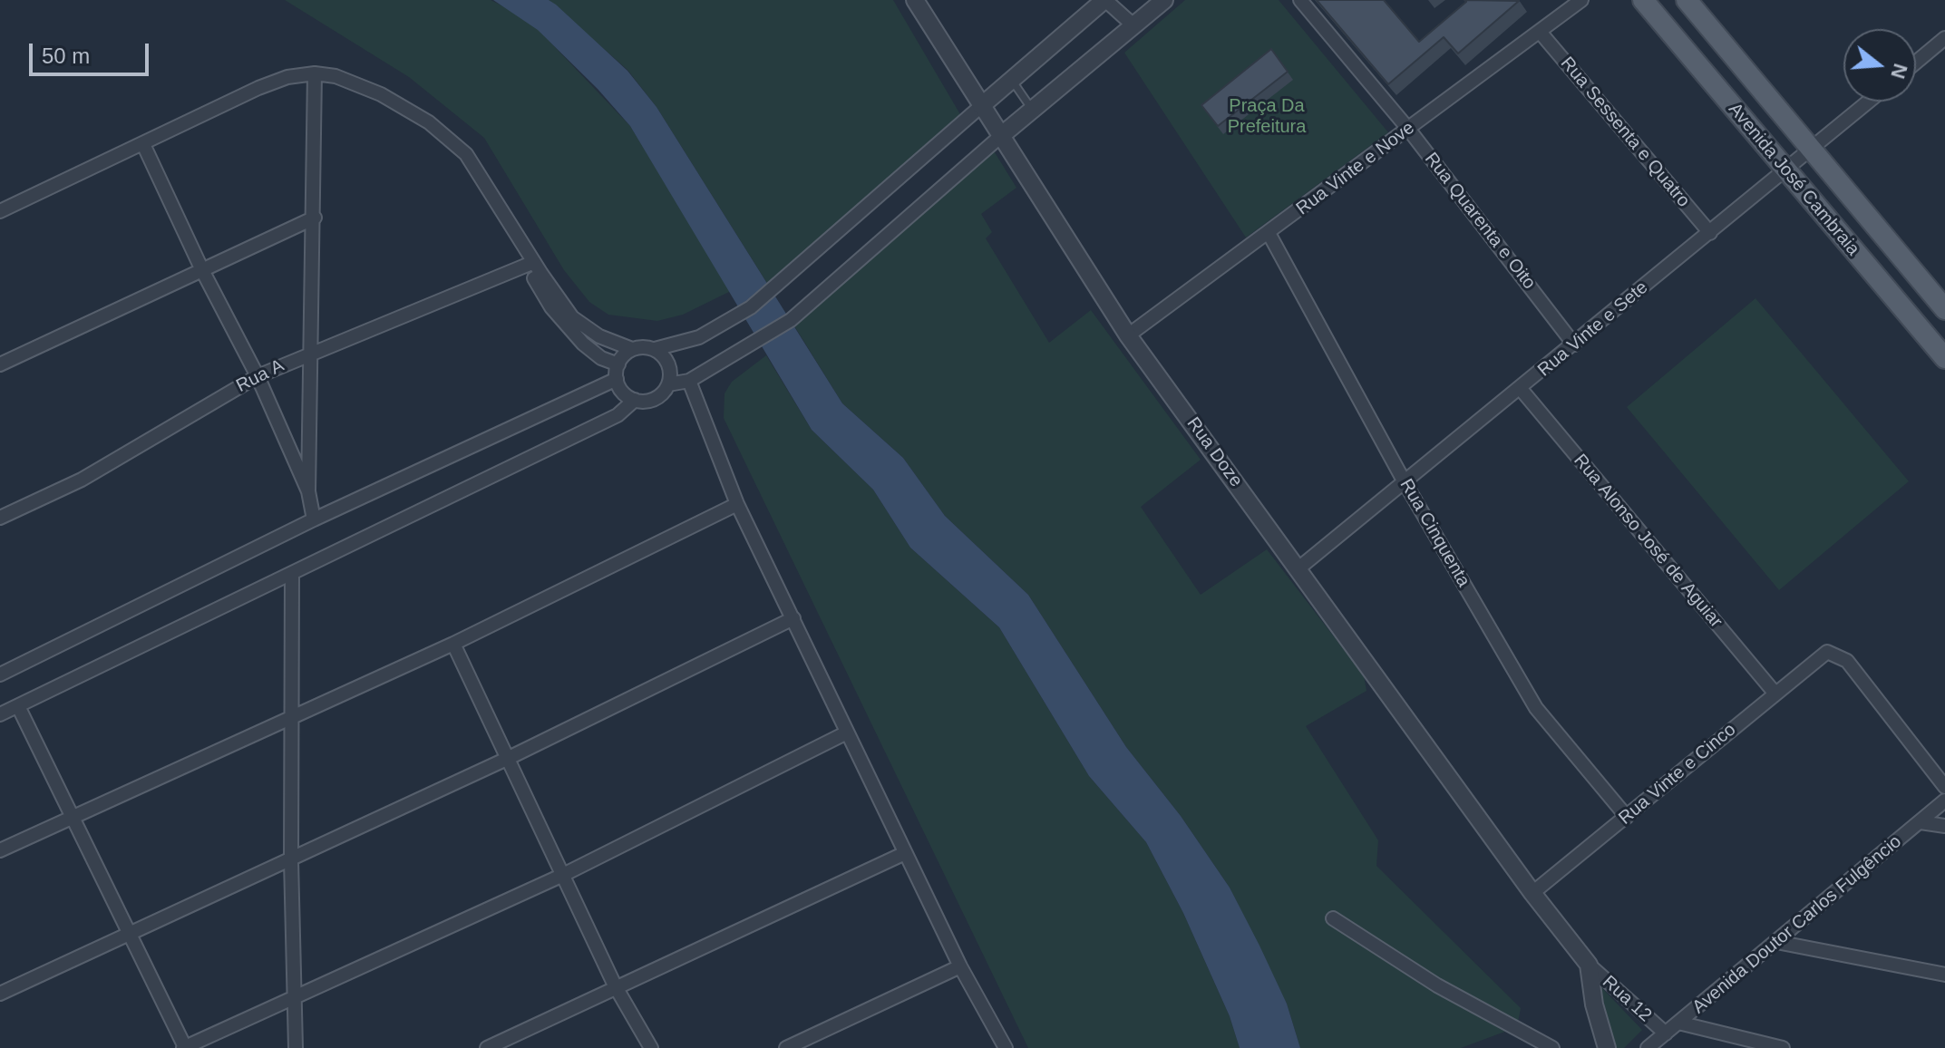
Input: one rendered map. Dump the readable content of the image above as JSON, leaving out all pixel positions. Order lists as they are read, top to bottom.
{
  "streets": {
    "main road": ["Avenida José Cambraia"],
    "street": [
      "Rua Sessenta e Quatro",
      "Rua Vinte e Nove",
      "Rua Quarenta e Oito",
      "Rua Vinte e Sete",
      "Rua A",
      "Rua Doze",
      "Rua Cinquenta",
      "Rua Alonso José de Aguiar",
      "Rua Vinte e Cinco",
      "Avenida Doutor Carlos Fulgêncio",
      "Rua 12"
    ]
  },
  "crossings": [
    ["Rua Sessenta e Quatro", "Rua Vinte e Nove"],
    ["Rua Sessenta e Quatro", "Rua Vinte e Sete"],
    ["Rua Vinte e Nove", "Rua Quarenta e Oito"],
    ["Rua Vinte e Nove", "Rua Doze"],
    ["Rua Vinte e Nove", "Rua Cinquenta"],
    ["Avenida José Cambraia", "Rua Vinte e Sete"],
    ["Rua Quarenta e Oito", "Rua Vinte e Sete"],
    ["Rua Vinte e Sete", "Rua Doze"],
    ["Rua Vinte e Sete", "Rua Cinquenta"],
    ["Rua Vinte e Sete", "Rua Alonso José de Aguiar"],
    ["Rua Doze", "Rua Vinte e Cinco"],
    ["Rua Doze", "Rua 12"],
    ["Rua Cinquenta", "Rua Vinte e Cinco"],
    ["Rua Alonso José de Aguiar", "Rua Vinte e Cinco"],
    ["Avenida Doutor Carlos Fulgêncio", "Rua 12"]
  ],
  "parks": ["Praça Da Prefeitura"],
  "scale_bar": "50 m",
  "north": "right"
}
